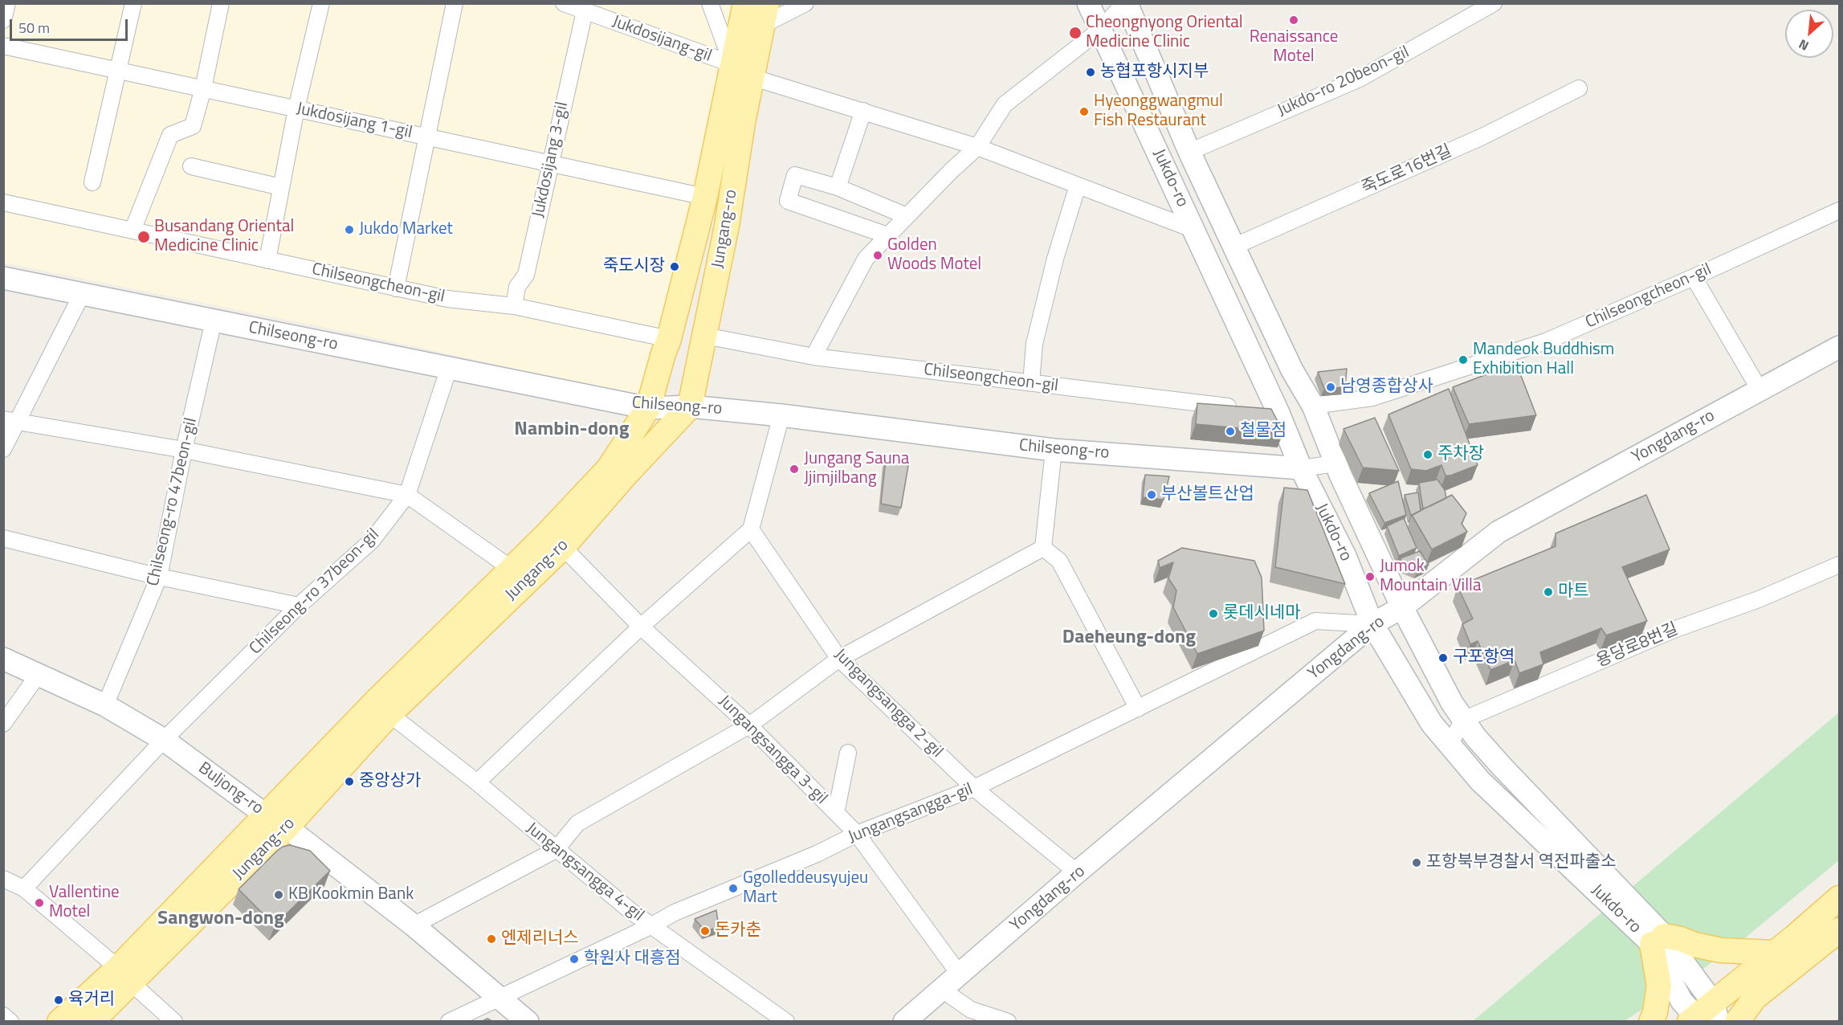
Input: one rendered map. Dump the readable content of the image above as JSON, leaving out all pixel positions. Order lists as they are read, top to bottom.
{
  "streets": {
    "main road": [
      "Jukdo-ro",
      "Jungang-ro",
      "Chilseong-ro",
      "Yongdang-ro",
      "Buljong-ro"
    ],
    "street": [
      "Jukdosijang-gil",
      "Jukdo-ro 20beon-gil",
      "Jukdosijang 1-gil",
      "Jukdosijang 3-gil",
      "죽도로16번길",
      "Chilseongcheon-gil",
      "Chilseong-ro 47beon-gil",
      "Chilseong-ro 37beon-gil",
      "용당로8번길",
      "Jungangsangga 2-gil",
      "Jungangsangga 3-gil",
      "Jungangsangga-gil",
      "Jungangsangga 4-gil"
    ]
  },
  "crossings": [
    ["Jukdosijang-gil", "Jukdosijang 3-gil"],
    ["Jukdosijang-gil", "Jungang-ro"],
    ["Jukdo-ro 20beon-gil", "Jukdo-ro"],
    ["Jukdosijang 1-gil", "Jukdosijang 3-gil"],
    ["Jukdosijang 1-gil", "Jungang-ro"],
    ["Jukdosijang 3-gil", "Chilseongcheon-gil"],
    ["죽도로16번길", "Jukdo-ro"],
    ["Jukdo-ro", "Chilseongcheon-gil"],
    ["Jukdo-ro", "Chilseong-ro"],
    ["Jukdo-ro", "Yongdang-ro"],
    ["Jukdo-ro", "용당로8번길"],
    ["Jukdo-ro", "Jungangsangga-gil"],
    ["Jungang-ro", "Chilseongcheon-gil"],
    ["Jungang-ro", "Chilseong-ro"],
    ["Jungang-ro", "Jungangsangga 3-gil"],
    ["Jungang-ro", "Buljong-ro"],
    ["Jungang-ro", "Jungangsangga 4-gil"],
    ["Chilseong-ro", "Chilseong-ro 47beon-gil"],
    ["Chilseong-ro", "Chilseong-ro 37beon-gil"],
    ["Yongdang-ro", "Jungangsangga 2-gil"],
    ["Yongdang-ro", "Jungangsangga 3-gil"],
    ["Yongdang-ro", "Jungangsangga-gil"],
    ["Chilseong-ro 47beon-gil", "Buljong-ro"],
    ["Chilseong-ro 37beon-gil", "Buljong-ro"],
    ["Jungangsangga 2-gil", "Jungangsangga-gil"],
    ["Jungangsangga 3-gil", "Jungangsangga-gil"],
    ["Buljong-ro", "Jungangsangga-gil"],
    ["Jungangsangga-gil", "Jungangsangga 4-gil"]
  ],
  "districts": ["Nambin-dong", "Daeheung-dong", "Sangwon-dong"],
  "places": [
    "Renaissance Motel",
    "Cheongnyong Oriental Medicine Clinic",
    "농협포항시지부",
    "Hyeonggwangmul Fish Restaurant",
    "Jukdo Market",
    "Busandang Oriental Medicine Clinic",
    "Golden Woods Motel",
    "죽도시장",
    "Mandeok Buddhism Exhibition Hall",
    "남영종합상사",
    "철물점",
    "주차장",
    "Jungang Sauna Jjimjilbang",
    "부산볼트산업",
    "Jumok Mountain Villa",
    "마트",
    "롯데시네마",
    "구포항역",
    "중앙상가",
    "포항북부경찰서 역전파출소",
    "Ggolleddeusyujeu Mart",
    "KB Kookmin Bank",
    "Vallentine Motel",
    "돈카춘",
    "엔제리너스",
    "학원사 대흥점",
    "육거리"
  ],
  "scale_bar": "50 m",
  "north": "bottom left"
}
